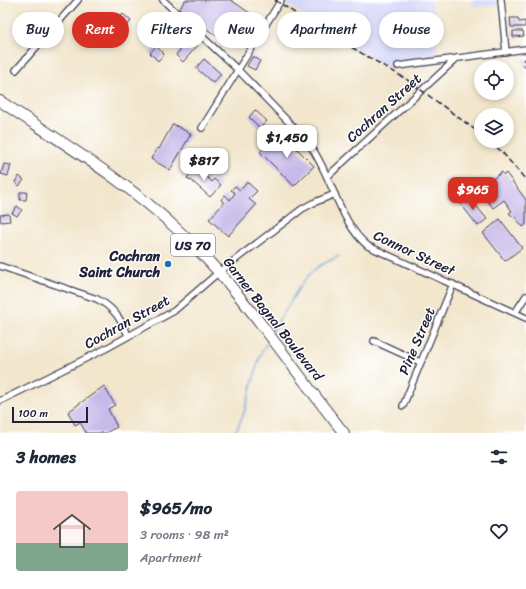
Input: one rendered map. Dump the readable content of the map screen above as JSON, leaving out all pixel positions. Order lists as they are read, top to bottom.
{
  "streets": {
    "highway": ["US 70", "Garner Bagnal Boulevard"],
    "street": ["Cochran Street", "Connor Street", "Pine Street"]
  },
  "crossings": [
    ["Cochran Street", "Connor Street"],
    ["Cochran Street", "Garner Bagnal Boulevard"],
    ["Connor Street", "Pine Street"]
  ],
  "places": ["Cochran Saint Church"],
  "scale_bar": "100 m",
  "page": {
    "chip": [
      "Buy",
      "Rent",
      "Filters",
      "New",
      "Apartment",
      "House"
    ],
    "price": ["$1,450", "$817", "$965"],
    "scale": "100 m",
    "heading": "3 homes",
    "list": [
      {
        "name": "$965/mo",
        "note": "3 rooms · 98 m² · Apartment"
      }
    ]
  }
}
